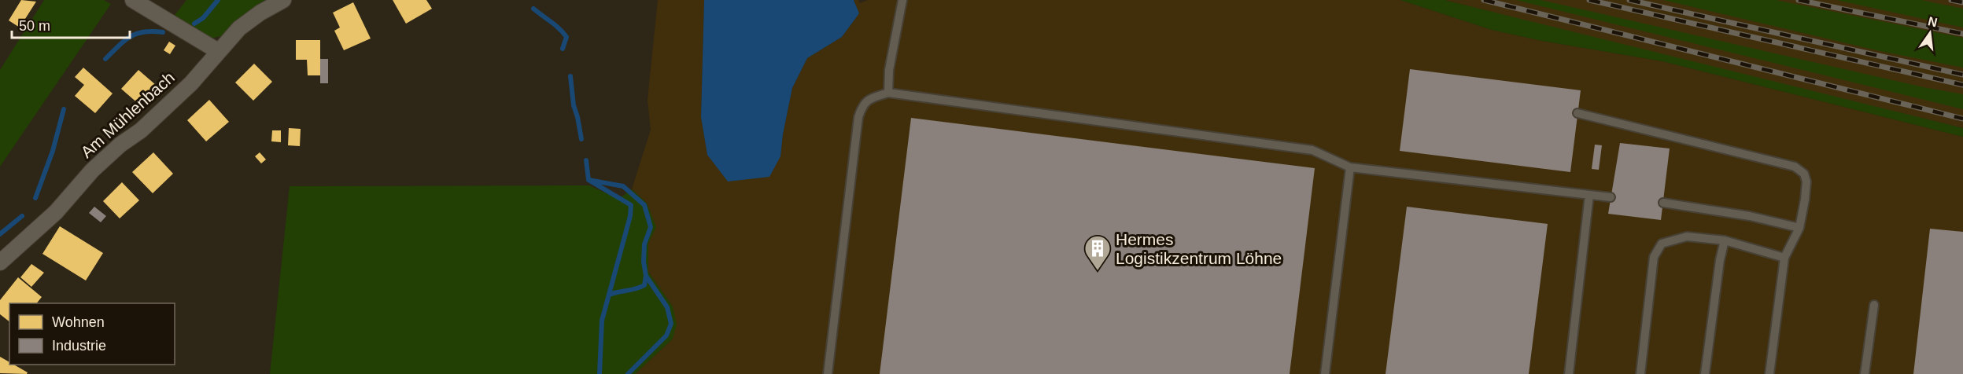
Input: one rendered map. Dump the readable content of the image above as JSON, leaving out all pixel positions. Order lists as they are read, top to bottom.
{
  "streets": {
    "street": ["Am Mühlenbach"]
  },
  "places": {
    "building": ["Hermes Logistikzentrum Löhne"]
  },
  "legend": ["Wohnen", "Industrie"],
  "scale_bar": "50 m",
  "north": "top"
}
